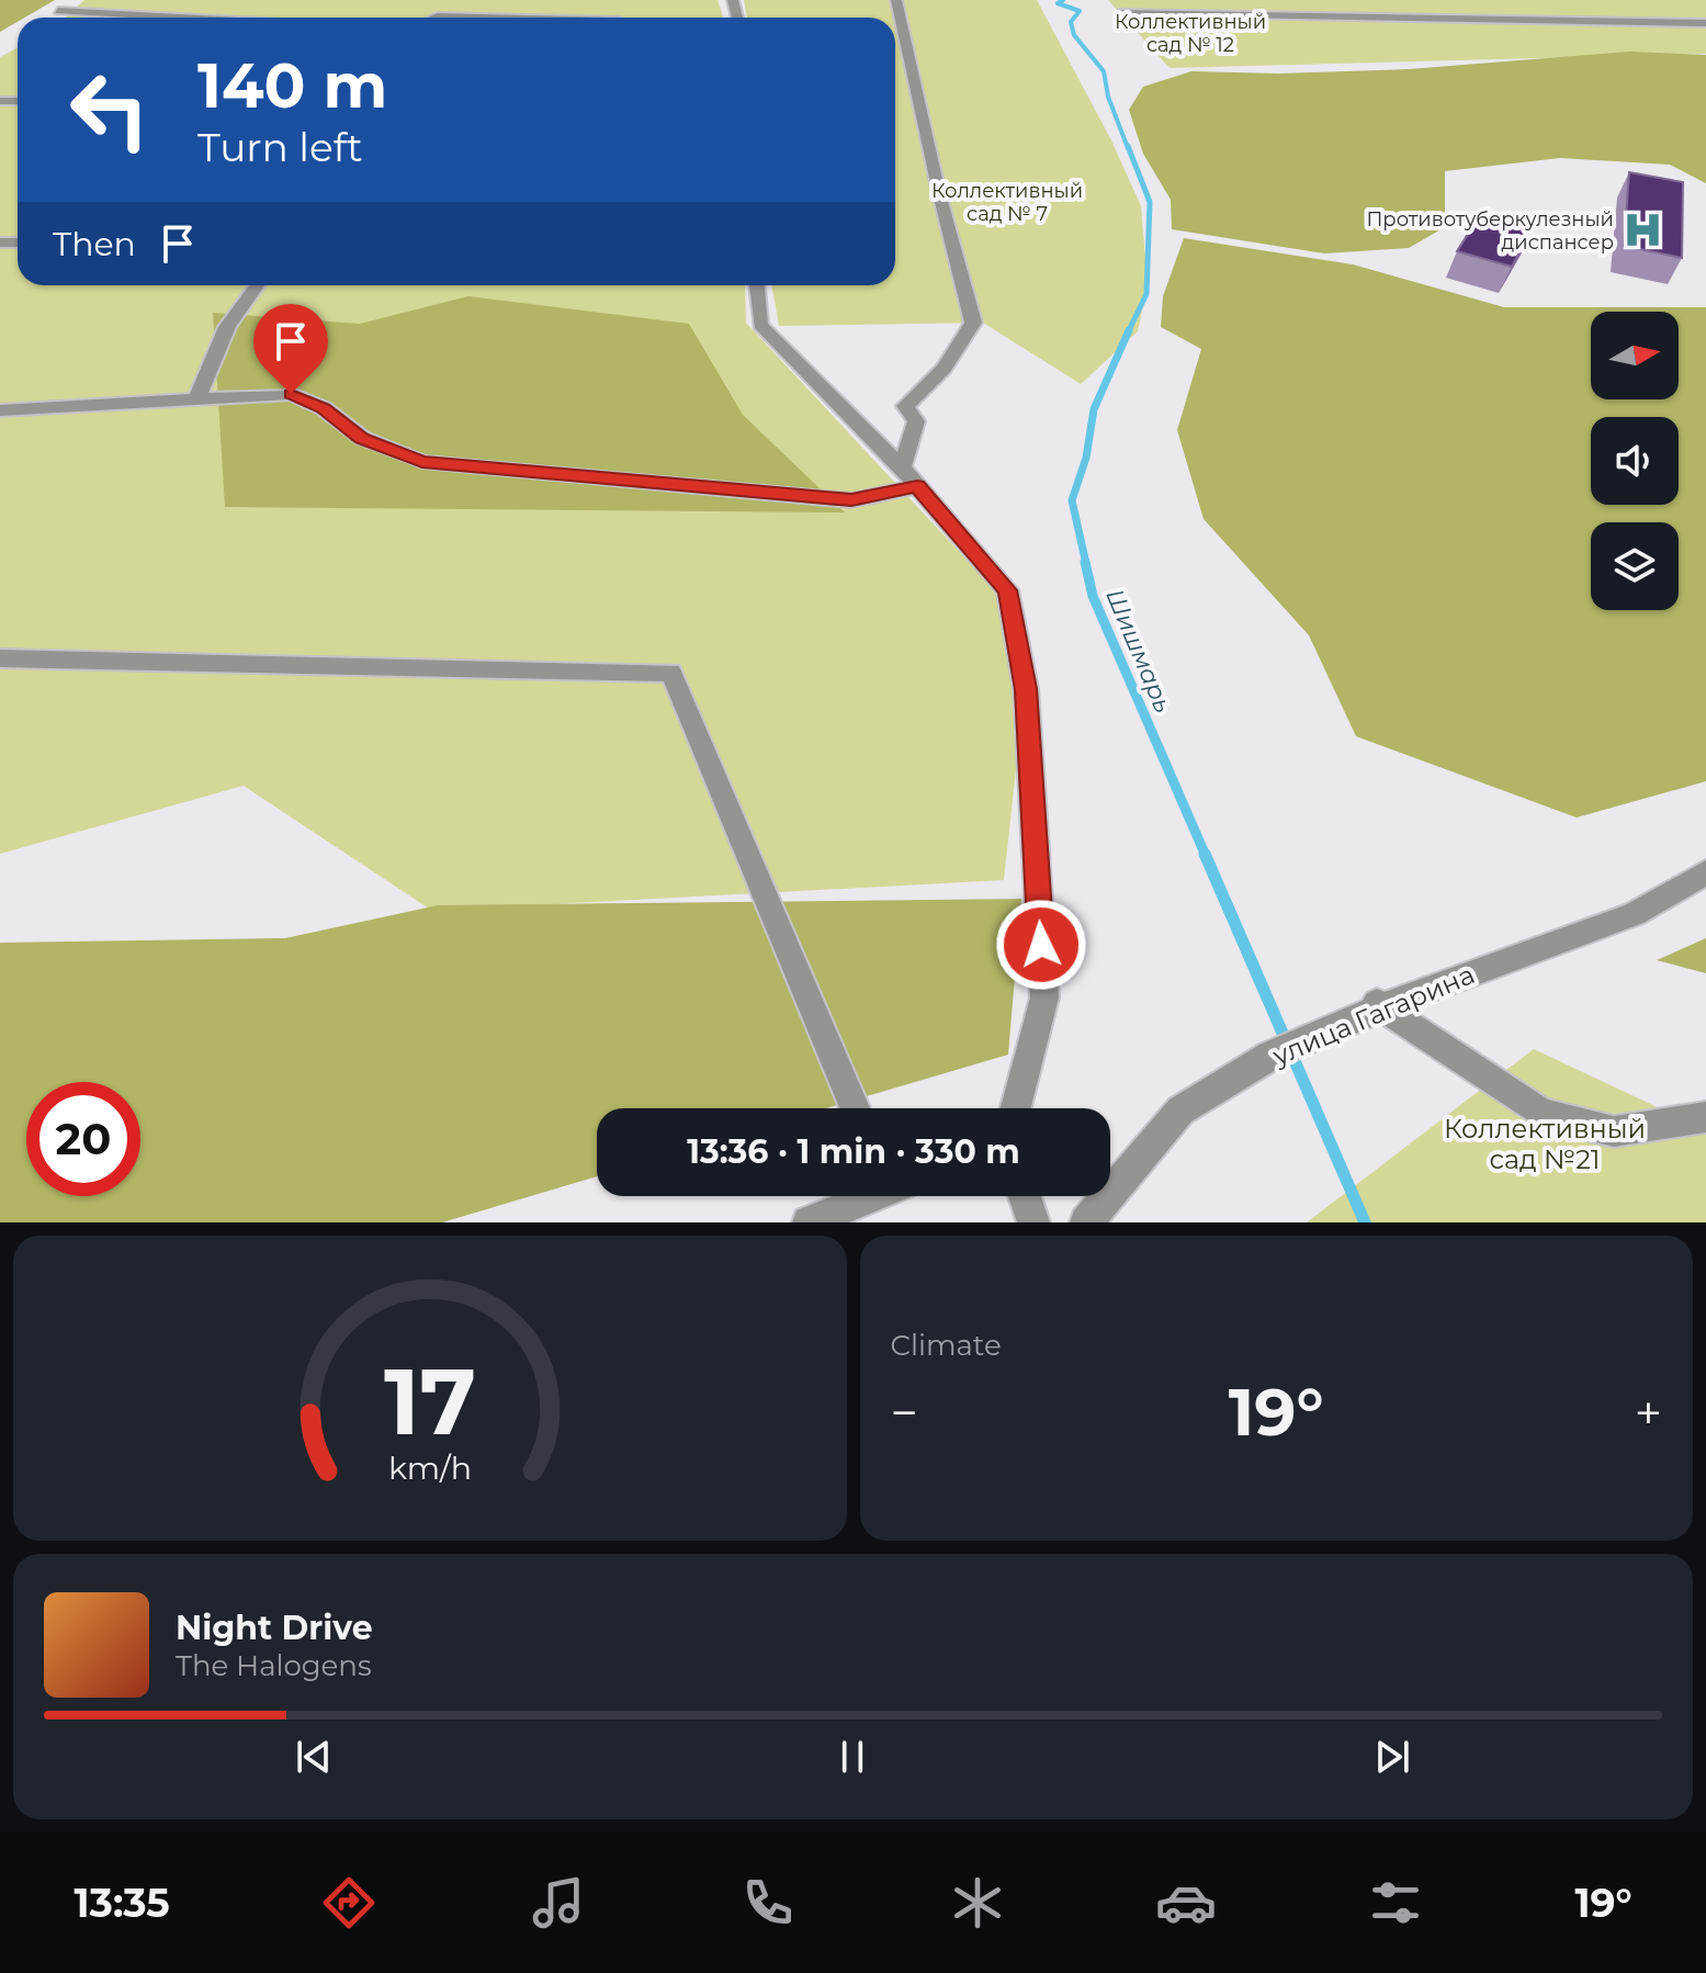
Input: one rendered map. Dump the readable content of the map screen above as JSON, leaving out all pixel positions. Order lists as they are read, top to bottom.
{
  "streets": {
    "street": ["улица Гагарина"]
  },
  "water": ["Шишмарь"],
  "parks": ["Коллективный сад № 12", "Коллективный сад № 7", "Коллективный сад №21"],
  "places": {
    "hospital": ["Противотуберкулезный диспансер"]
  },
  "north": "right",
  "page": {
    "turn": ["140 m", "Turn left"],
    "then": "Then",
    "limit": "20",
    "trip": "13:36 · 1 min · 330 m",
    "tile": "Climate",
    "heat": ["−", "19°", "+"],
    "song": ["Night Drive", "The Halogens"],
    "tabs": ["13:35", "19°"],
    "gauge": ["17", "km/h"]
  }
}
